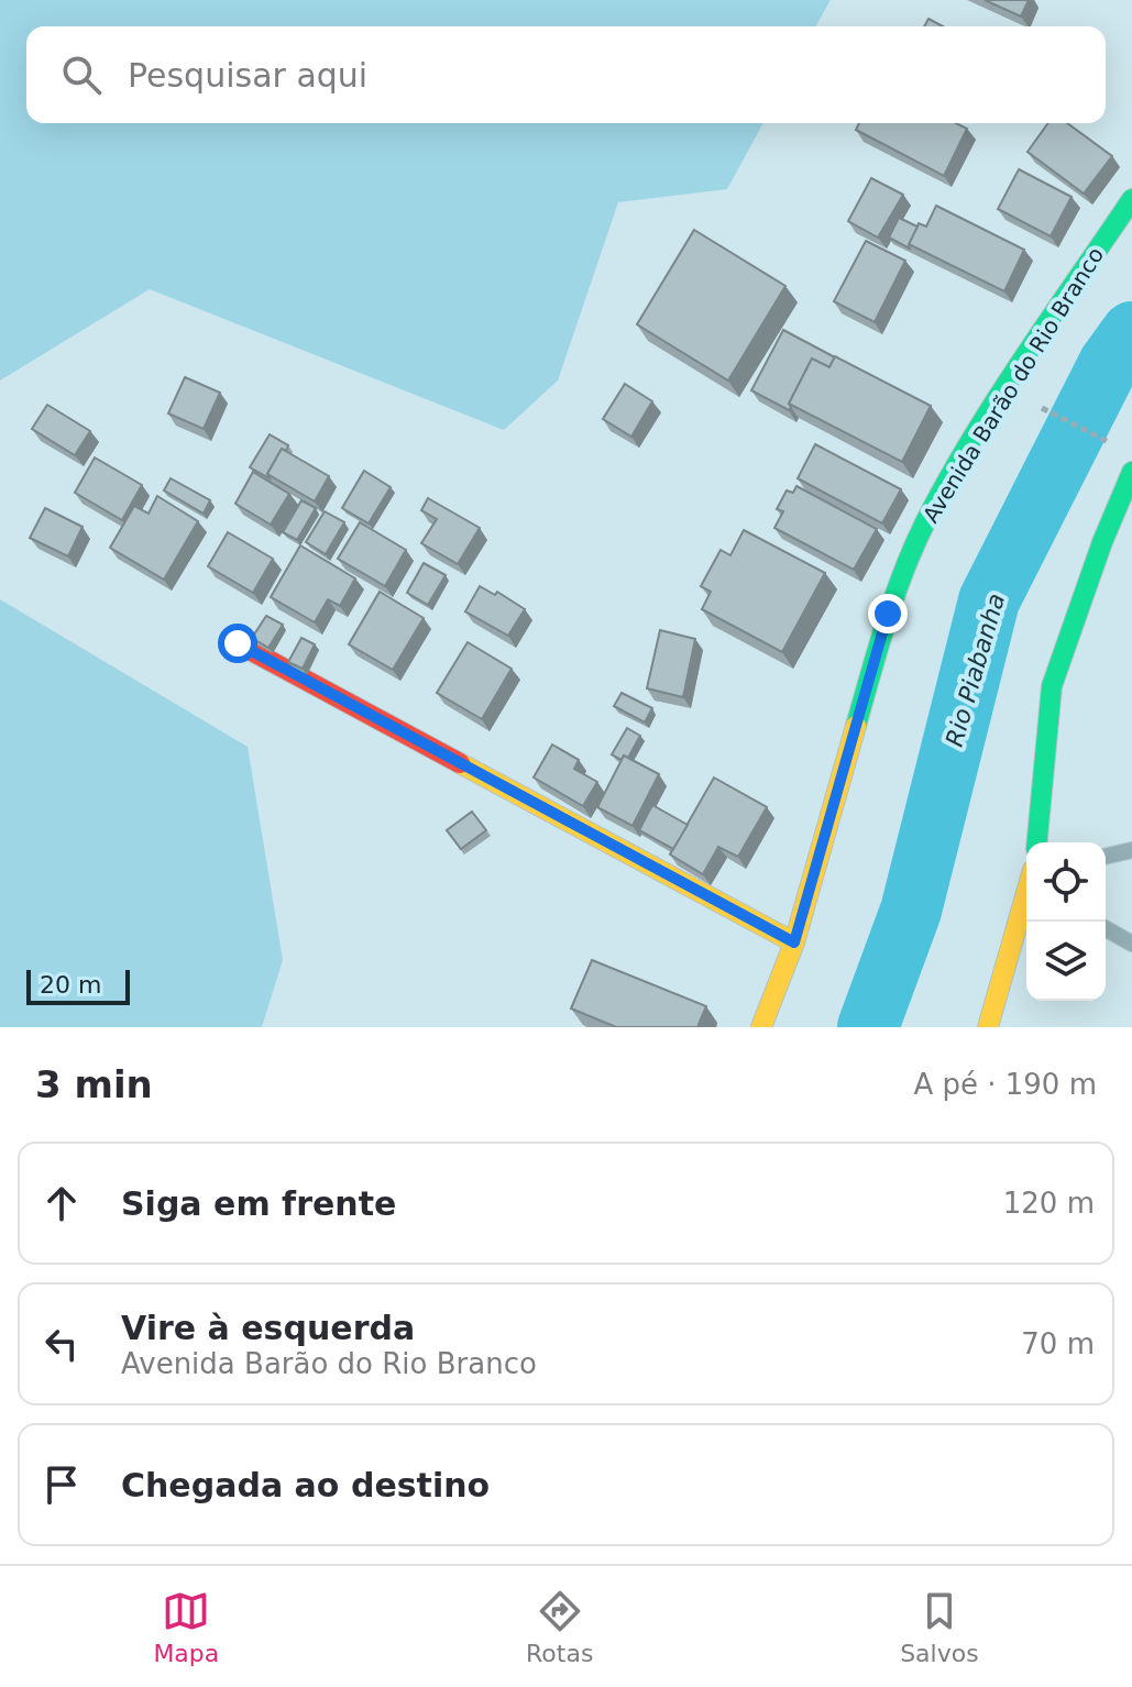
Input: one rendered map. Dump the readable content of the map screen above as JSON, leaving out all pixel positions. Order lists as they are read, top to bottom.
{
  "streets": {
    "main road": ["Avenida Barão do Rio Branco"]
  },
  "water": ["Rio Piabanha"],
  "scale_bar": "20 m",
  "page": {
    "search": "Pesquisar aqui",
    "scale": "20 m",
    "heading": ["3 min", "A pé · 190 m"],
    "list": [
      ["Siga em frente", "120 m"],
      ["Vire à esquerda", "Avenida Barão do Rio Branco", "70 m"],
      "Chegada ao destino"
    ],
    "nav": ["Mapa", "Rotas", "Salvos"]
  }
}
